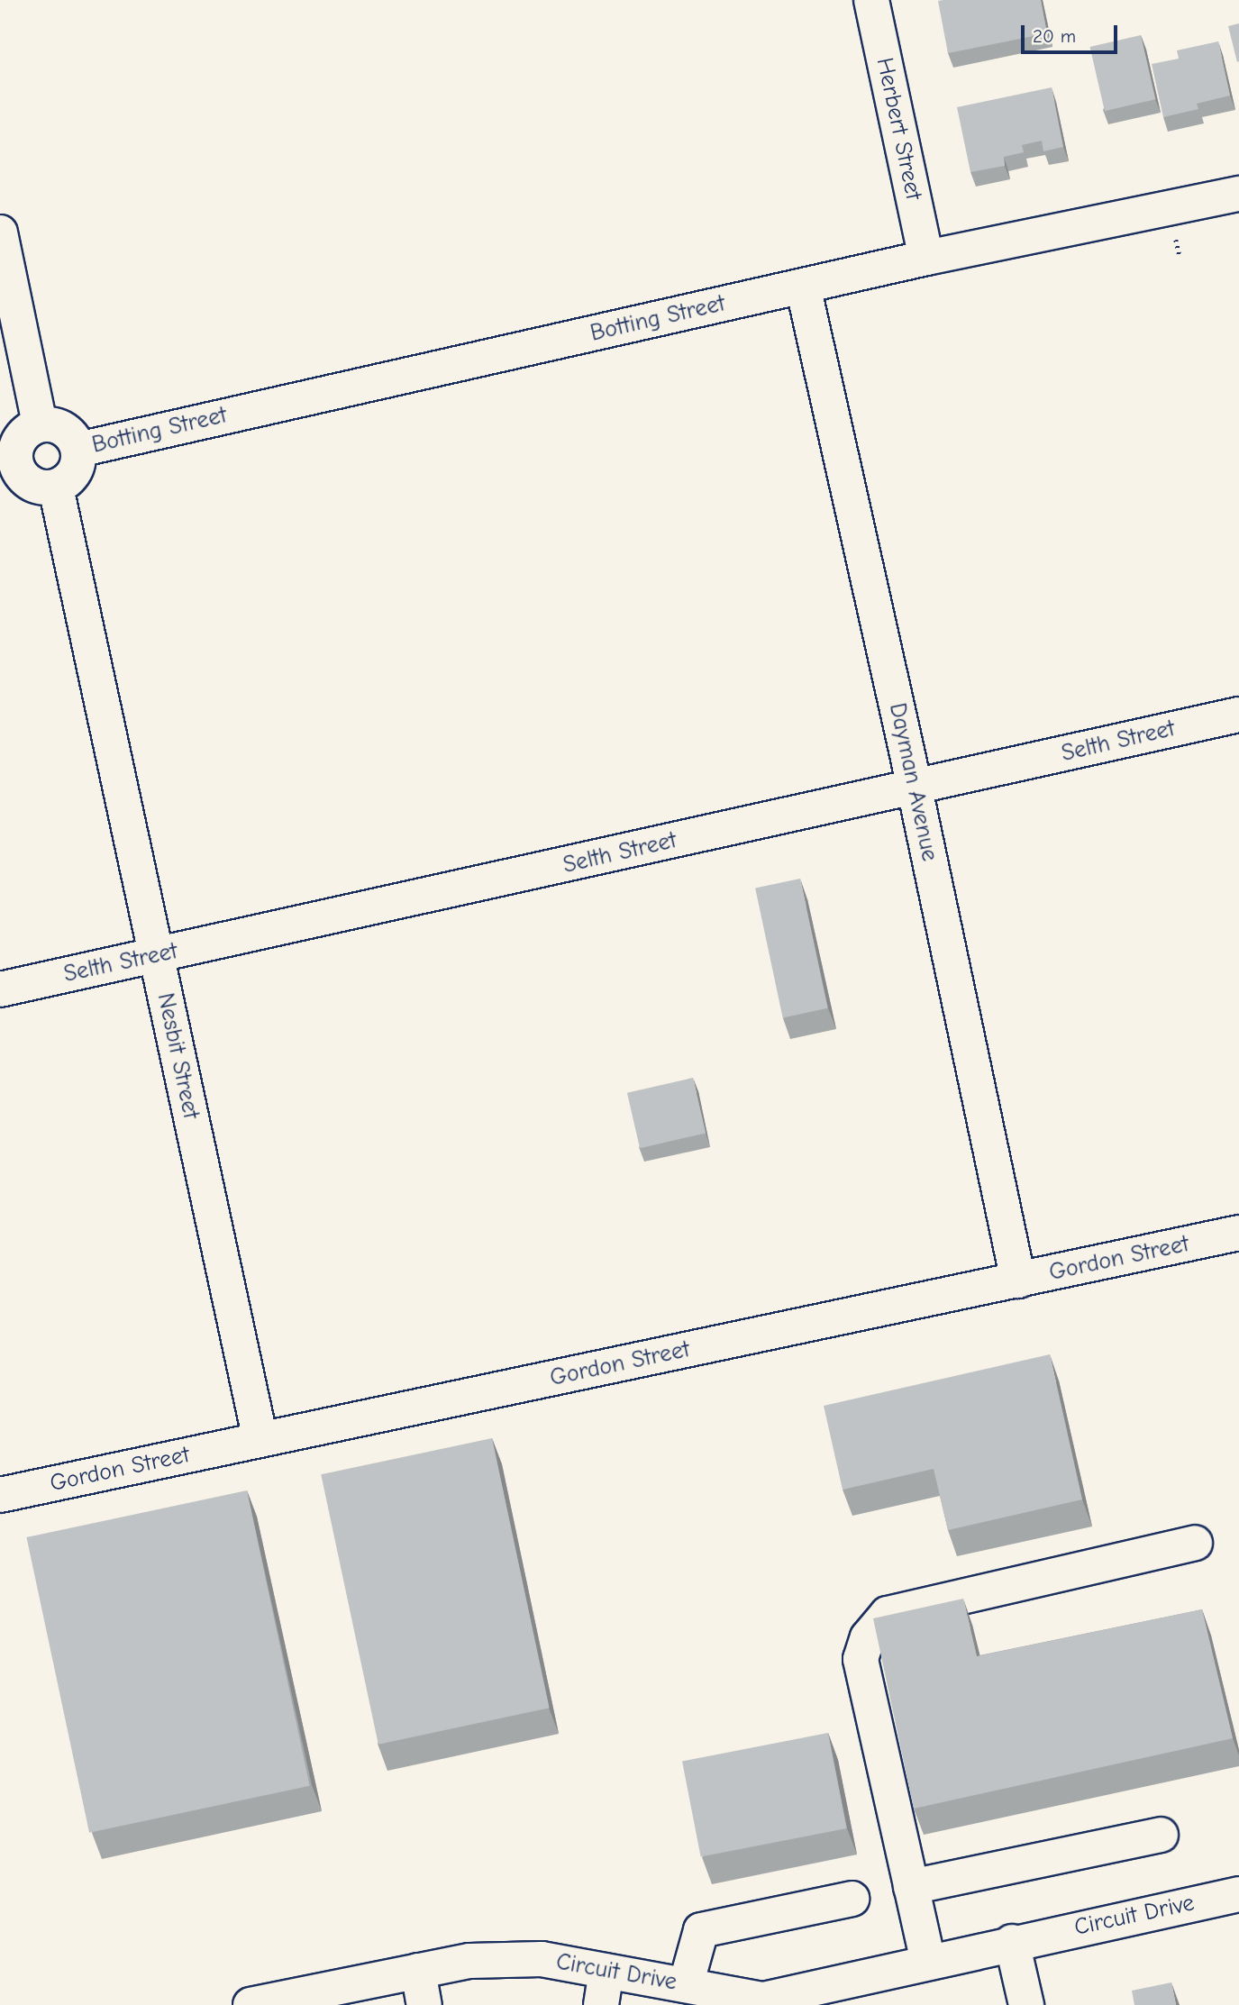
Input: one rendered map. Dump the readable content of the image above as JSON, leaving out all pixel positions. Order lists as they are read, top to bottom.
{
  "streets": {
    "street": [
      "Herbert Street",
      "Botting Street",
      "Selth Street",
      "Dayman Avenue",
      "Nesbit Street",
      "Gordon Street",
      "Circuit Drive"
    ]
  },
  "crossings": [
    ["Herbert Street", "Botting Street"],
    ["Botting Street", "Dayman Avenue"],
    ["Botting Street", "Nesbit Street"],
    ["Selth Street", "Dayman Avenue"],
    ["Selth Street", "Nesbit Street"],
    ["Dayman Avenue", "Gordon Street"],
    ["Nesbit Street", "Gordon Street"]
  ],
  "scale_bar": "20 m"
}
